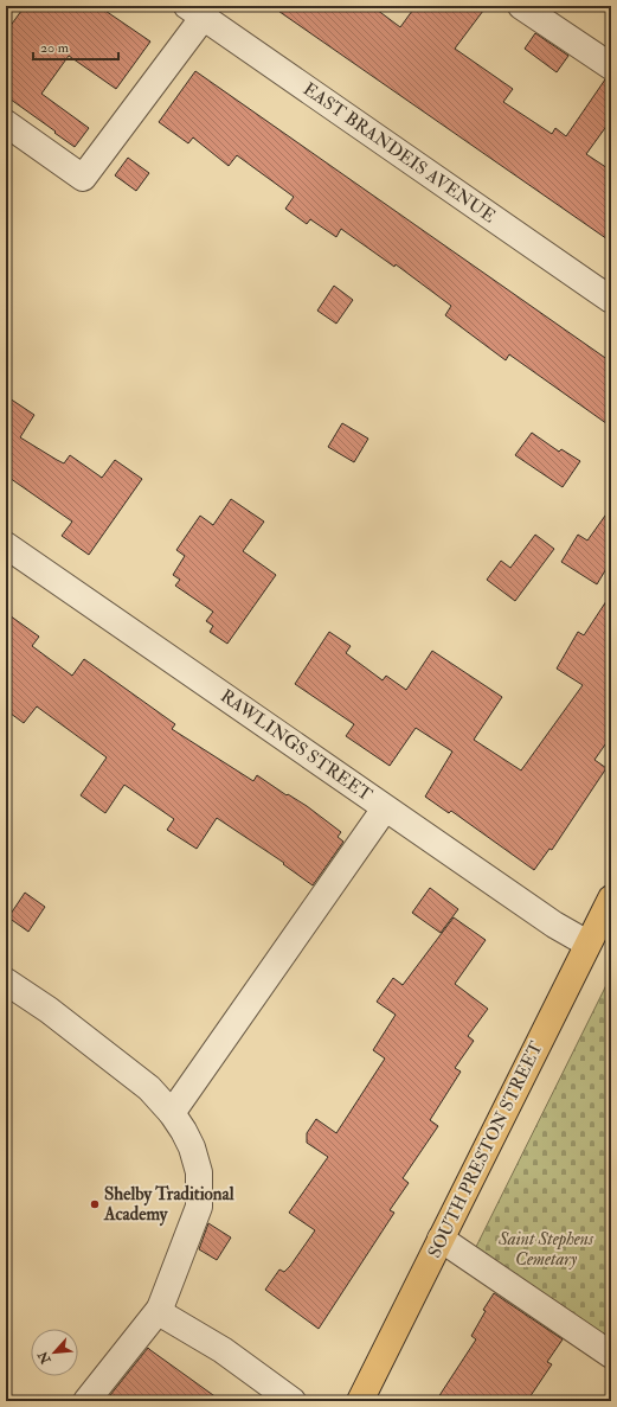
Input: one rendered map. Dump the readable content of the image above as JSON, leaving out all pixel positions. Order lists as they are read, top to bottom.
{
  "streets": {
    "main road": ["SOUTH PRESTON STREET"],
    "street": ["EAST BRANDEIS AVENUE", "RAWLINGS STREET"]
  },
  "crossings": [
    ["RAWLINGS STREET", "SOUTH PRESTON STREET"]
  ],
  "parks": ["Saint Stephens Cemetary"],
  "places": ["Shelby Traditional Academy"],
  "scale_bar": "20 m",
  "north": "bottom left"
}
